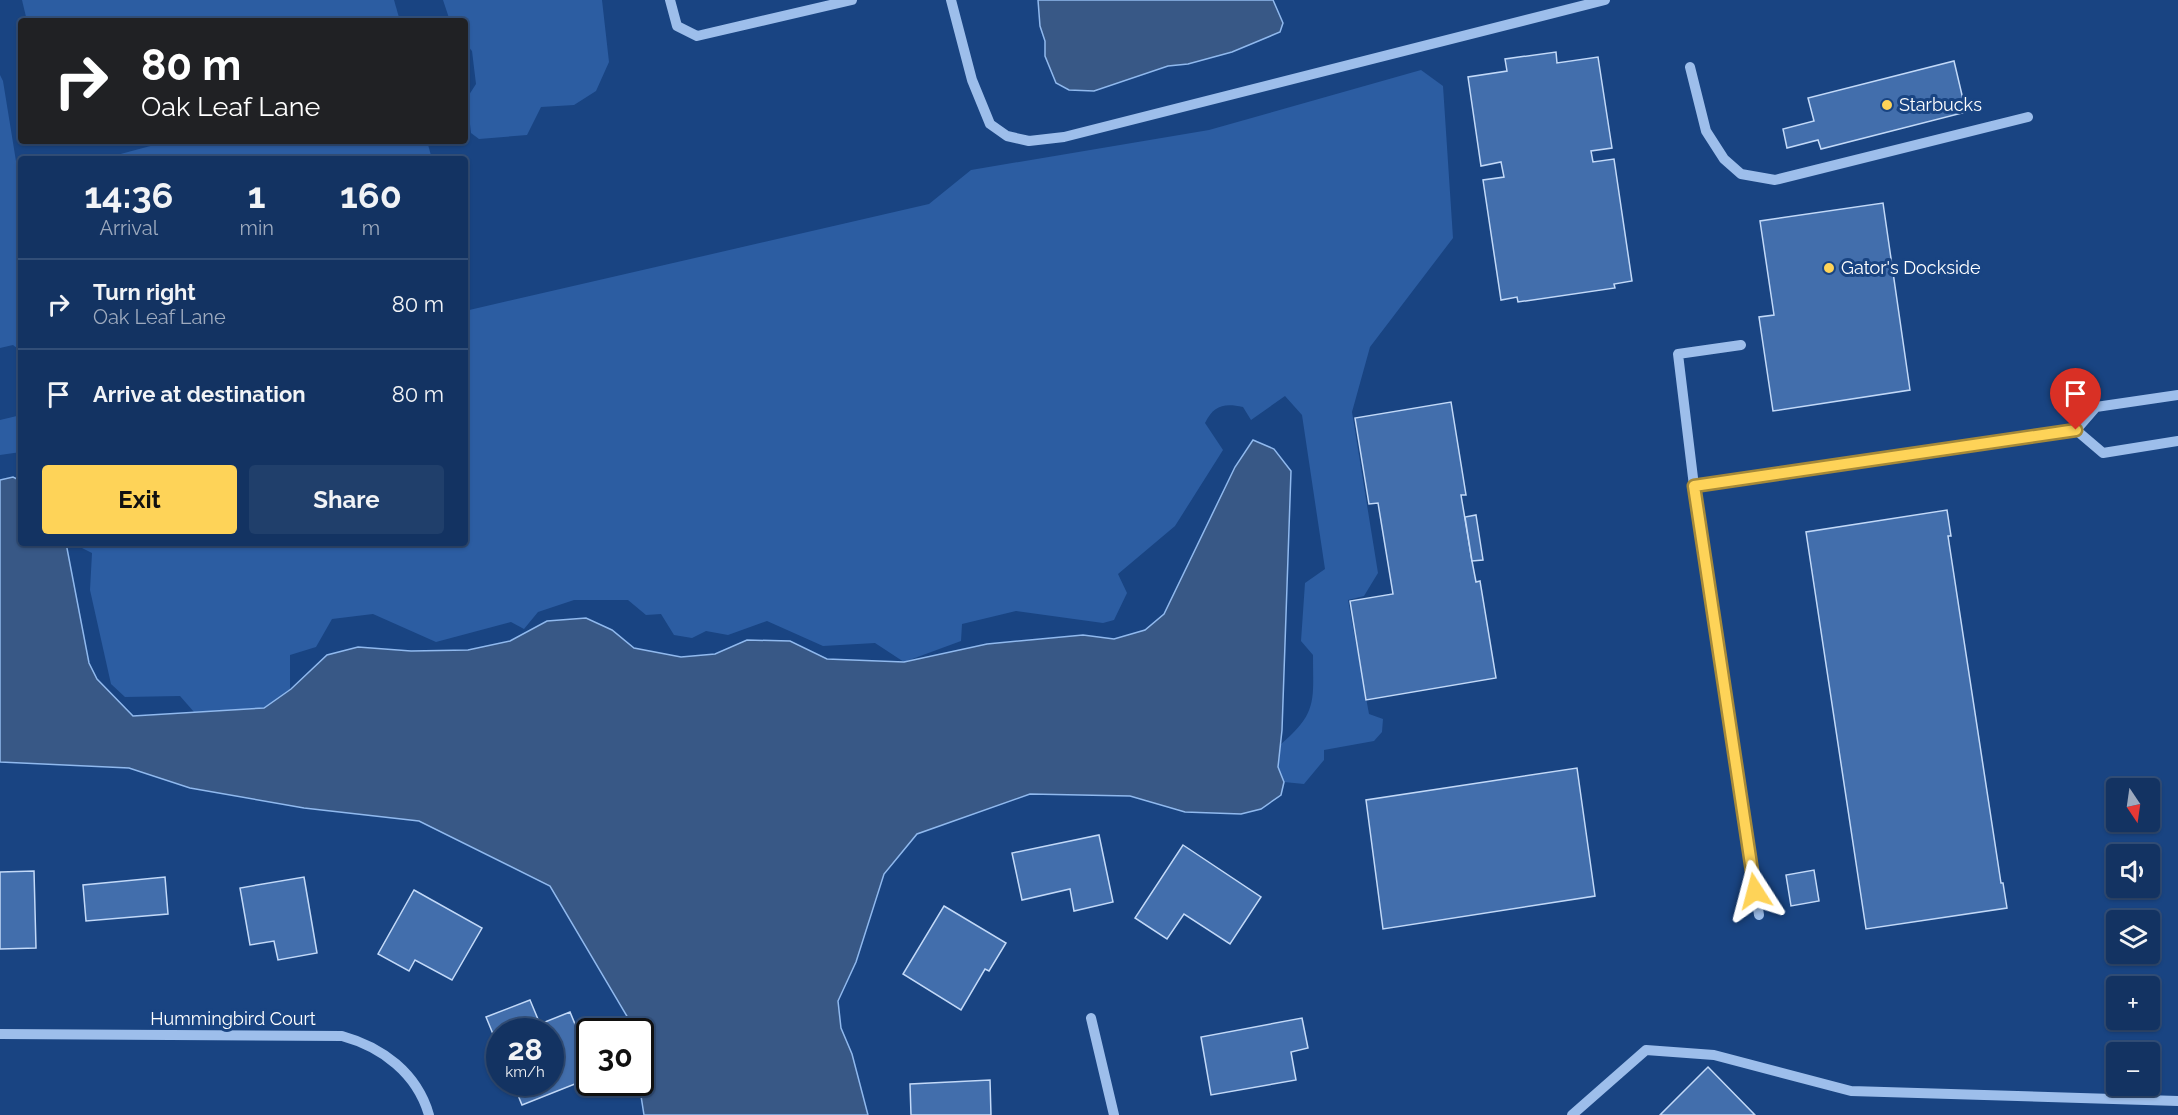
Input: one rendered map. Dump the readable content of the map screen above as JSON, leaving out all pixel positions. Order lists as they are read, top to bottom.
{
  "streets": {
    "street": ["Hummingbird Court"]
  },
  "places": ["Starbucks", "Gator's Dockside"],
  "north": "bottom",
  "page": {
    "turn": ["80 m", "Oak Leaf Lane"],
    "eta": [
      "14:36",
      "Arrival",
      "1",
      "min",
      "160",
      "m"
    ],
    "list": [
      {
        "name": "Turn right",
        "note": "Oak Leaf Lane",
        "value": "80 m"
      },
      {
        "name": "Arrive at destination",
        "value": "80 m"
      }
    ],
    "buttons": ["Exit", "Share"],
    "map_buttons": ["+", "−"],
    "speed": "28 km/h",
    "limit": "30"
  }
}
